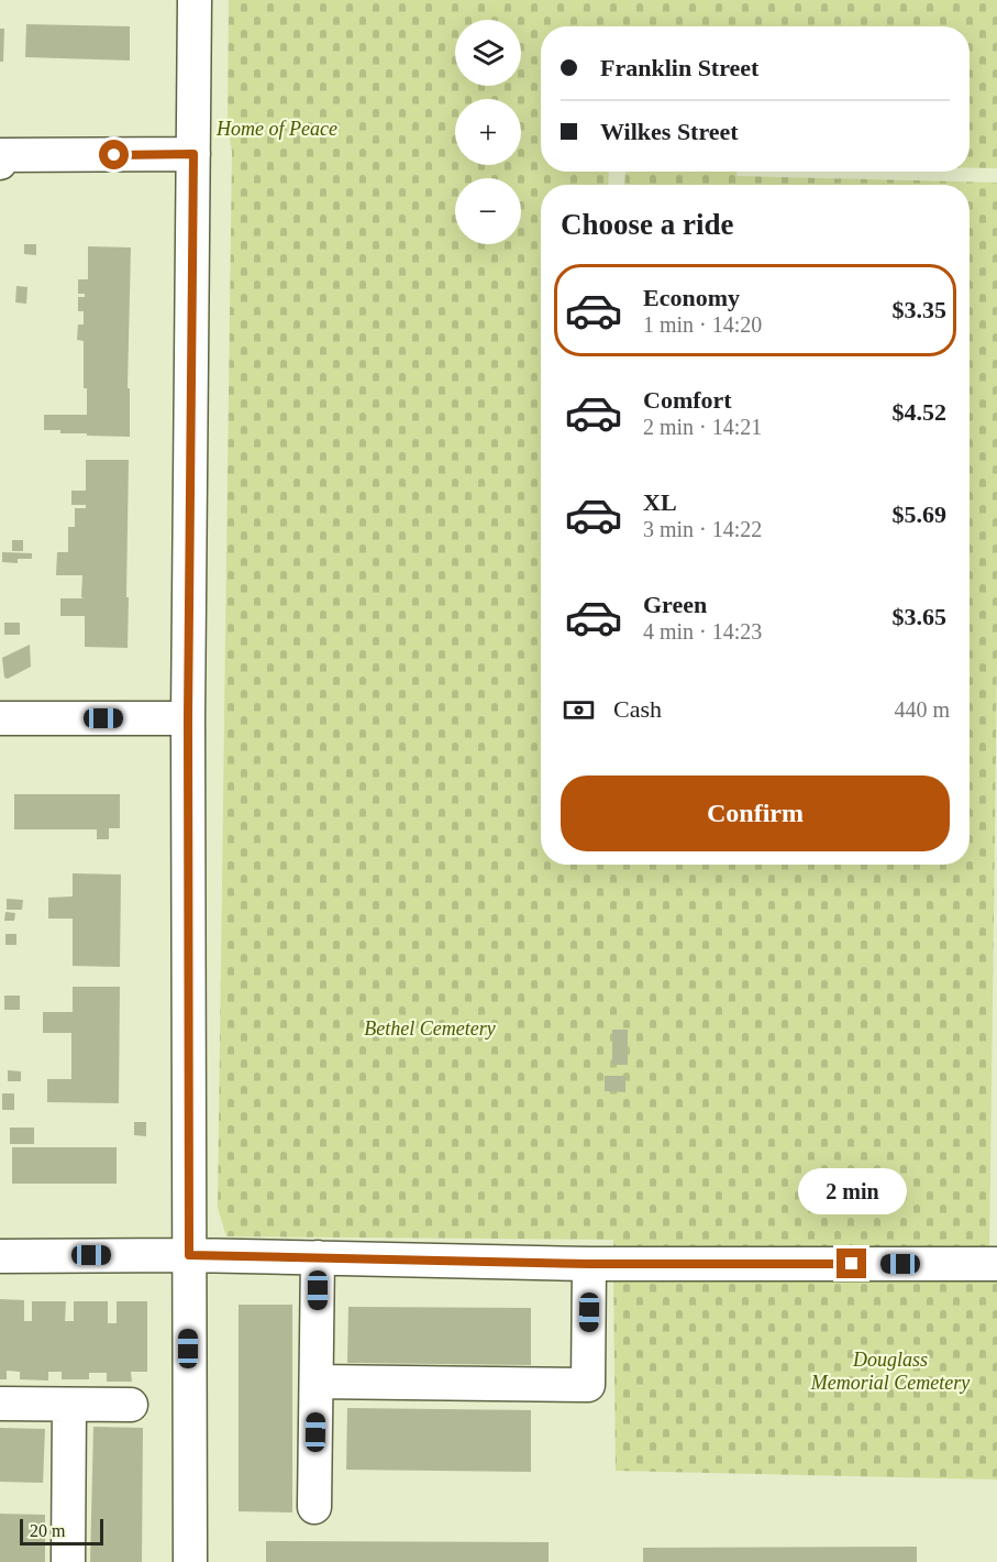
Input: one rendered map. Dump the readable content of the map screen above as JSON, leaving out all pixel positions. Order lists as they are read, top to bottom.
{
  "parks": ["Home of Peace", "Bethel Cemetery", "Douglass Memorial Cemetery"],
  "scale_bar": "20 m",
  "page": {
    "map_buttons": ["+", "−"],
    "banner": ["Franklin Street", "Wilkes Street"],
    "heading": "Choose a ride",
    "list": [
      {
        "name": "Economy",
        "note": "1 min · 14:20",
        "value": "$3.35"
      },
      {
        "name": "Comfort",
        "note": "2 min · 14:21",
        "value": "$4.52"
      },
      {
        "name": "XL",
        "note": "3 min · 14:22",
        "value": "$5.69"
      },
      {
        "name": "Green",
        "note": "4 min · 14:23",
        "value": "$3.65"
      }
    ],
    "pay": ["Cash", "440 m"],
    "buttons": "Confirm",
    "bubble": "2 min",
    "scale": "20 m"
  }
}
